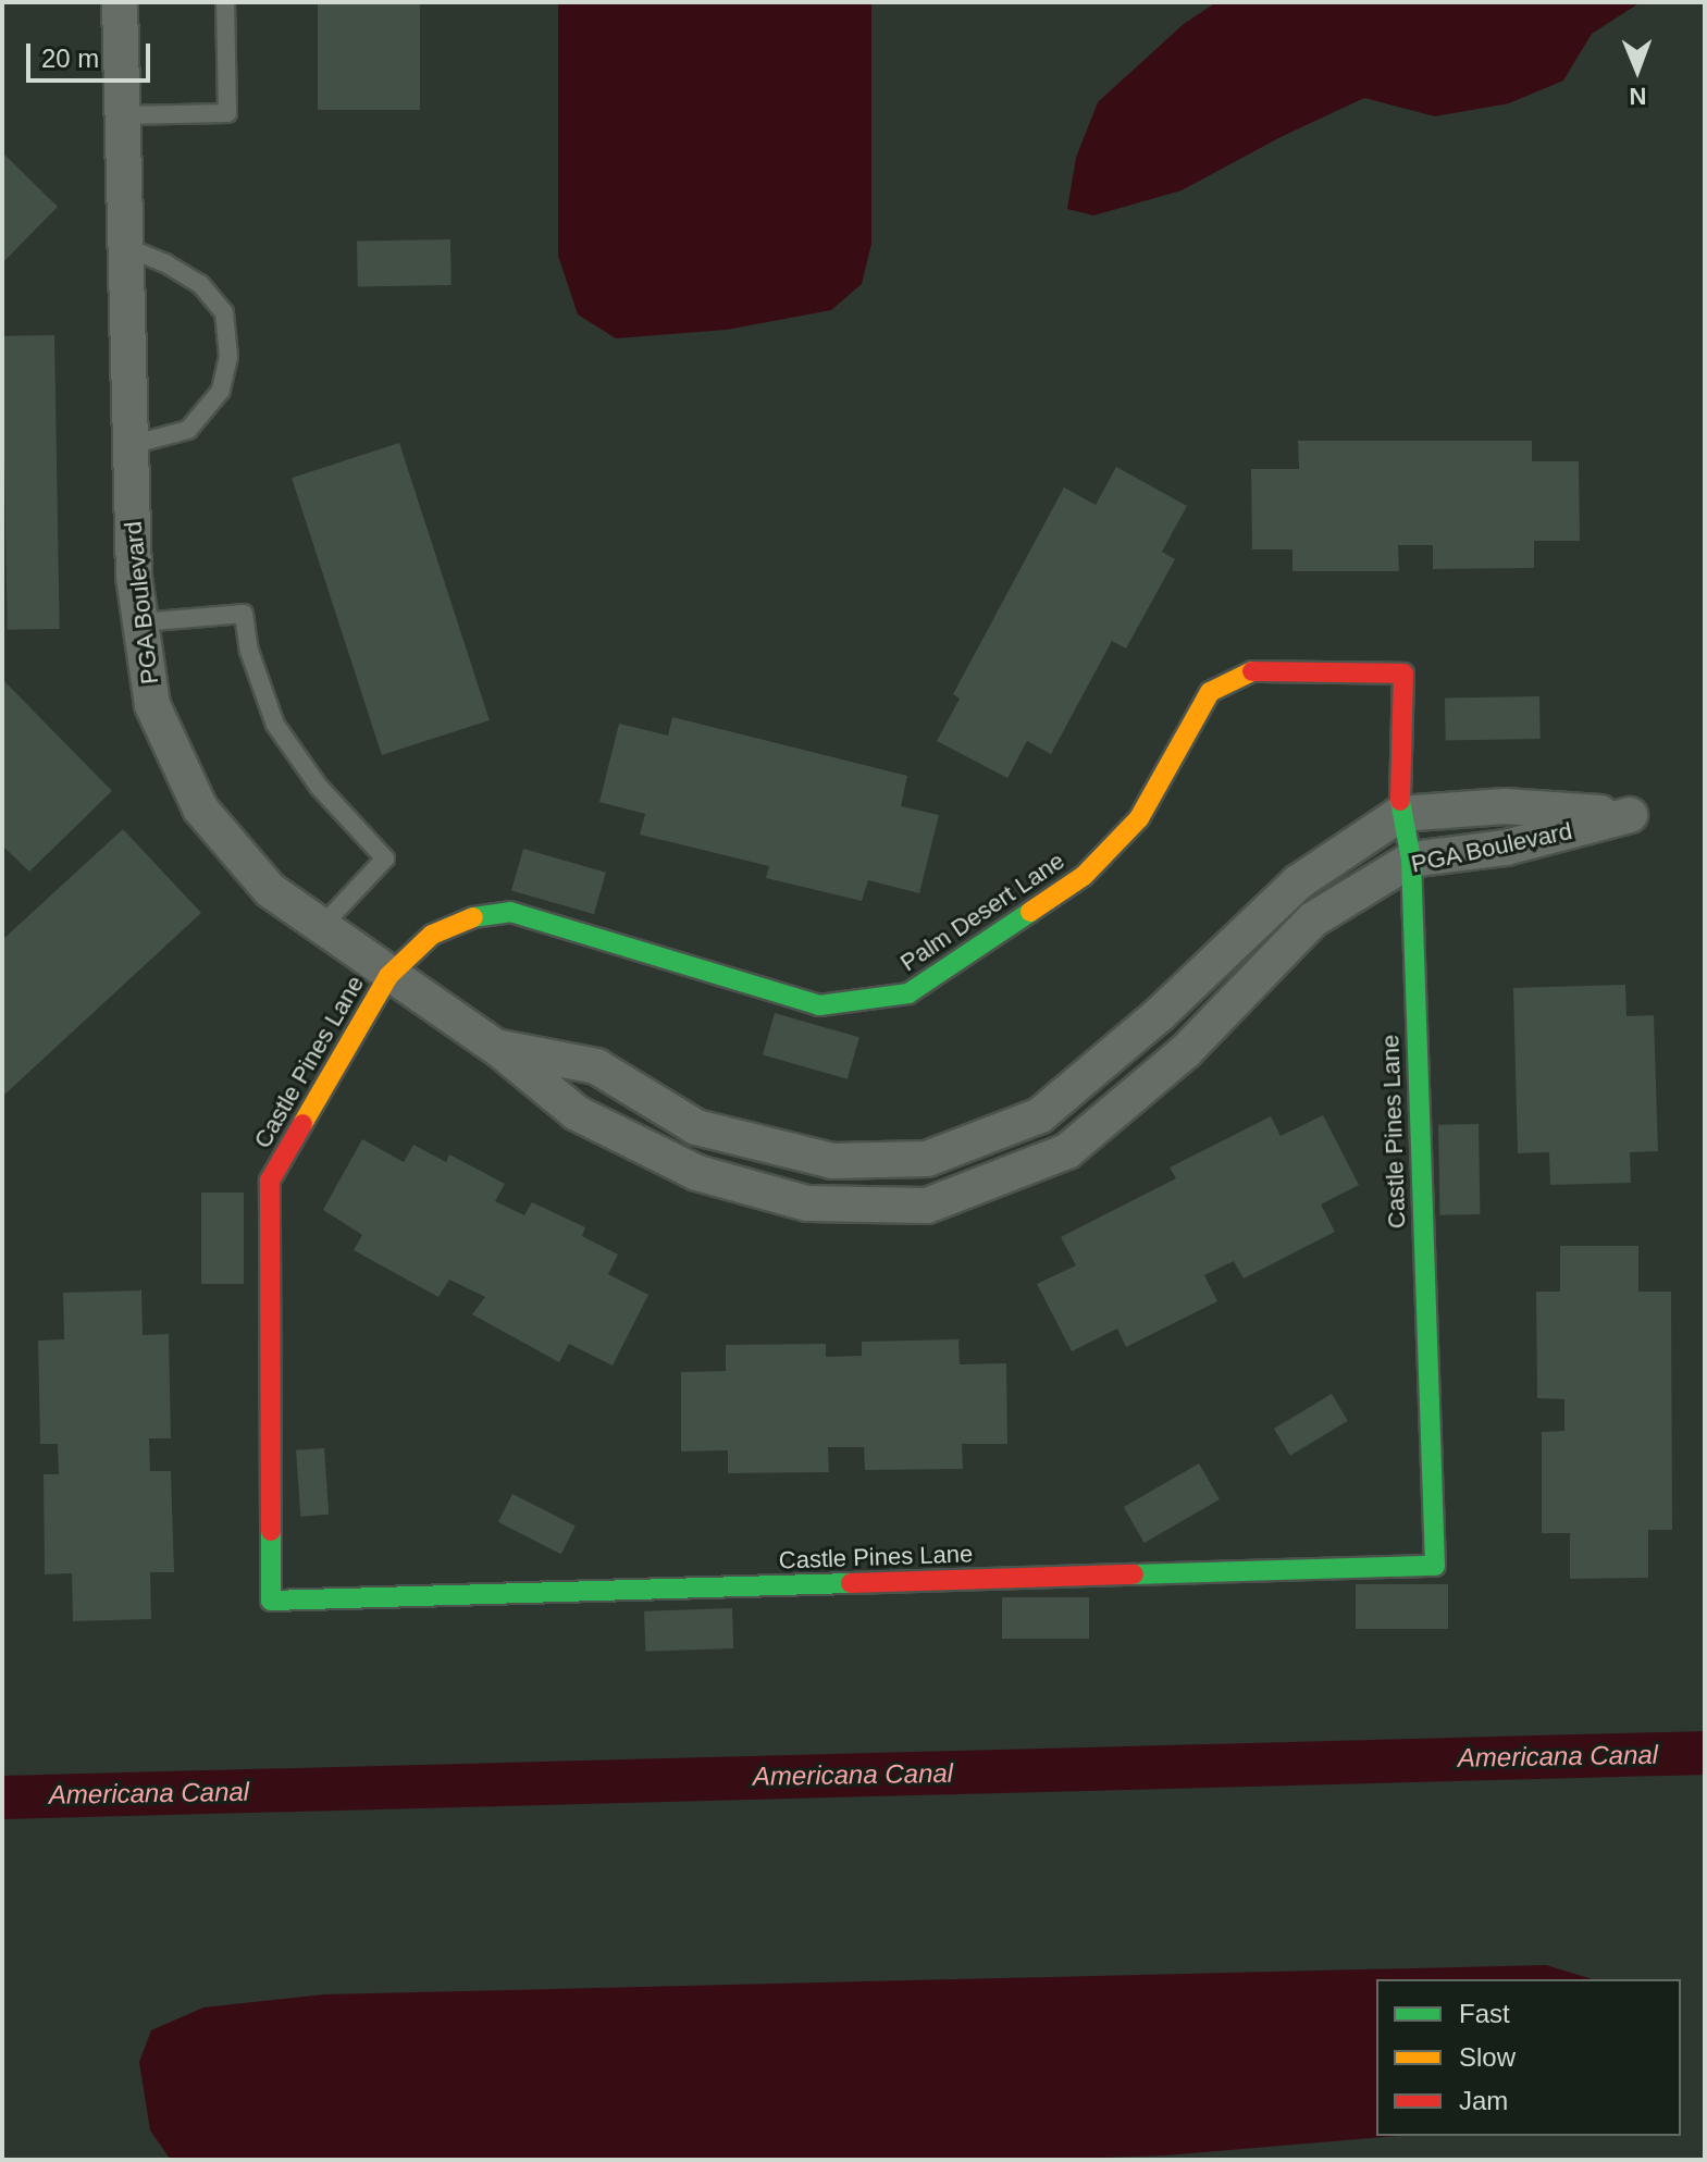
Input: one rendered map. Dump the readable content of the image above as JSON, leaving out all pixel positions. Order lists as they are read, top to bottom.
{
  "streets": {
    "street": ["PGA Boulevard", "Palm Desert Lane", "Castle Pines Lane"]
  },
  "crossings": [
    ["PGA Boulevard", "Palm Desert Lane"],
    ["PGA Boulevard", "Castle Pines Lane"],
    ["Palm Desert Lane", "Castle Pines Lane"]
  ],
  "water": ["Americana Canal"],
  "legend": ["Fast", "Slow", "Jam"],
  "scale_bar": "20 m",
  "north": "bottom"
}
